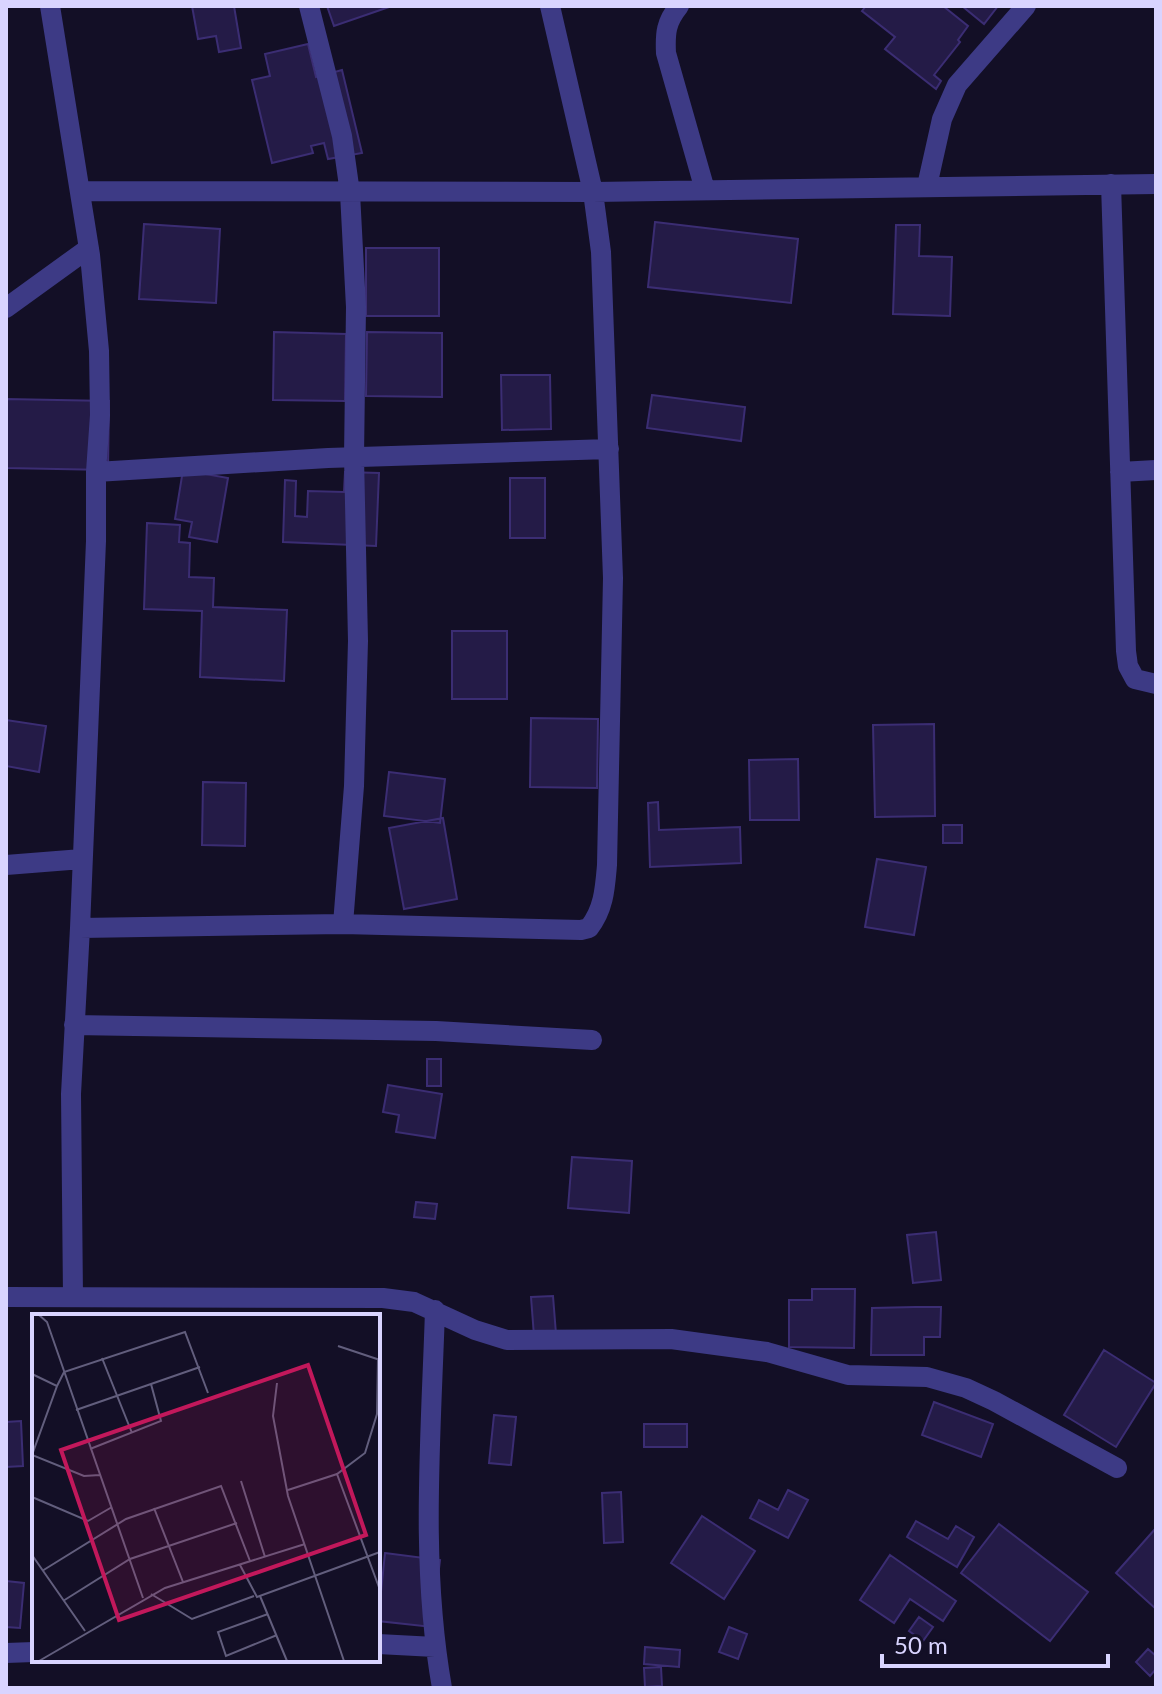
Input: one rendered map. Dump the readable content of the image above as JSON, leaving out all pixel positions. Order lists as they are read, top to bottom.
{
  "scale_bar": "50 m"
}
